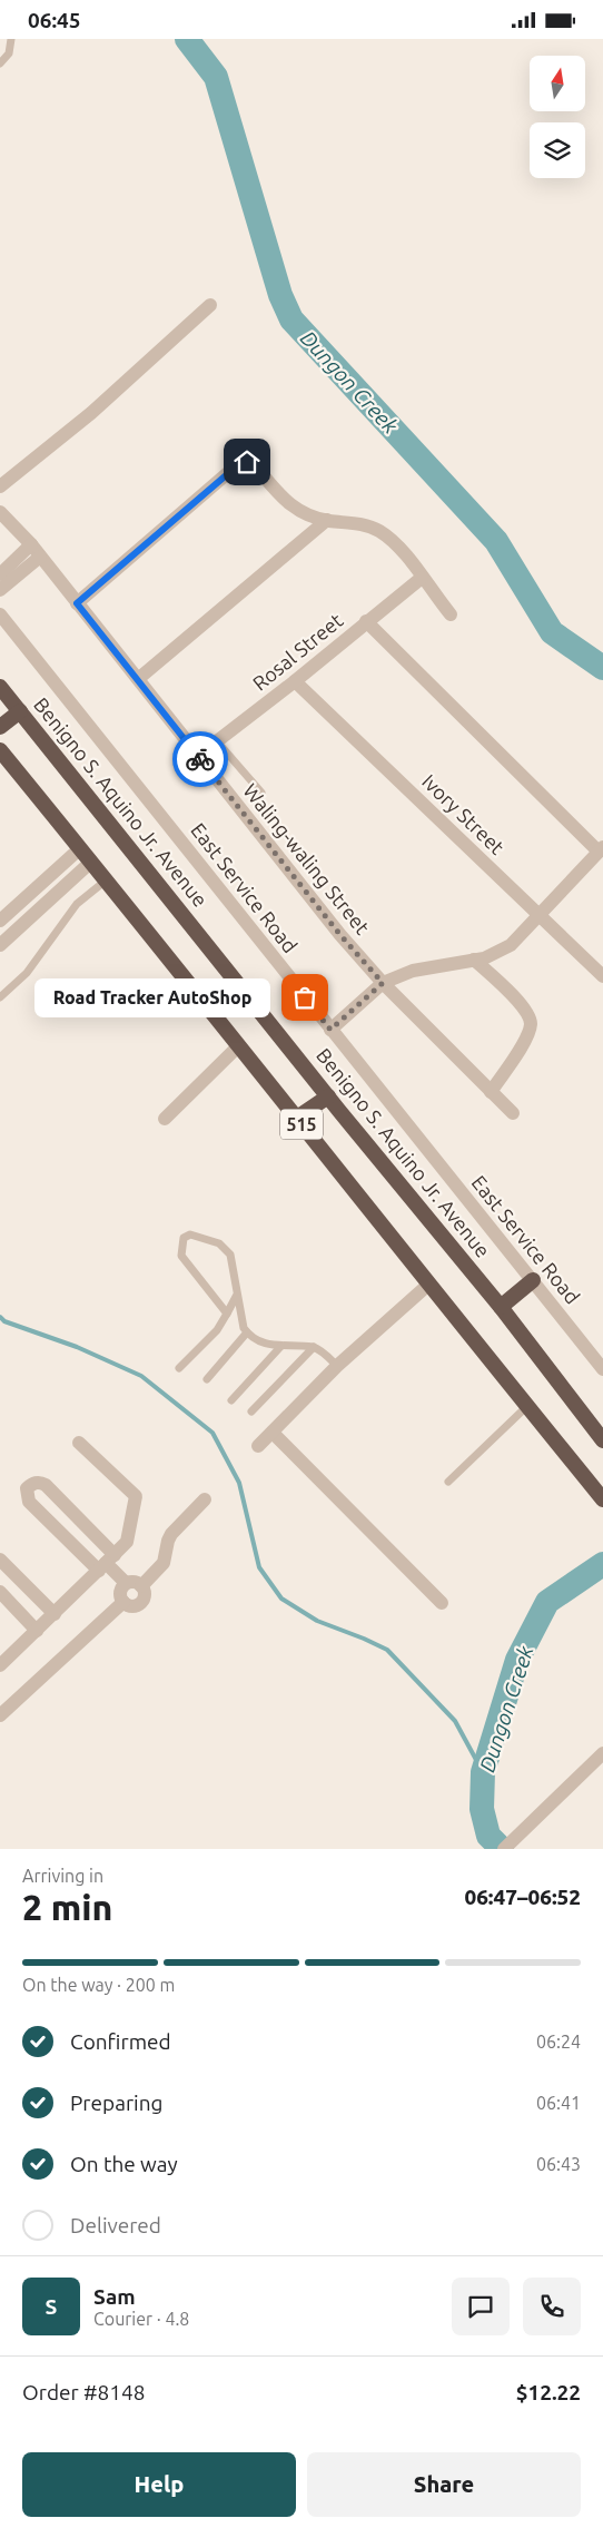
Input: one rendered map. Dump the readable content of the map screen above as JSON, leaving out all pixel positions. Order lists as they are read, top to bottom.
{
  "streets": {
    "highway": ["Benigno S. Aquino Jr. Avenue", "515"],
    "street": [
      "Rosal Street",
      "Ivory Street",
      "Waling-waling Street",
      "East Service Road"
    ]
  },
  "crossings": [
    ["Rosal Street", "Ivory Street"],
    ["Rosal Street", "Waling-waling Street"]
  ],
  "water": ["Dungon Creek"],
  "places": ["Road Tracker AutoShop"],
  "north": "top",
  "page": {
    "status": "06:45",
    "bubble": "Road Tracker AutoShop",
    "heading": ["2 min", "Arriving in", "06:47–06:52"],
    "panel": [
      "Sam",
      "Courier · 4.8",
      "Order #8148",
      "$12.22"
    ],
    "bar": "On the way · 200 m",
    "list": [
      ["Confirmed", "06:24"],
      ["Preparing", "06:41"],
      ["On the way", "06:43"],
      "Delivered"
    ],
    "round": "S",
    "buttons": ["Help", "Share"]
  }
}
